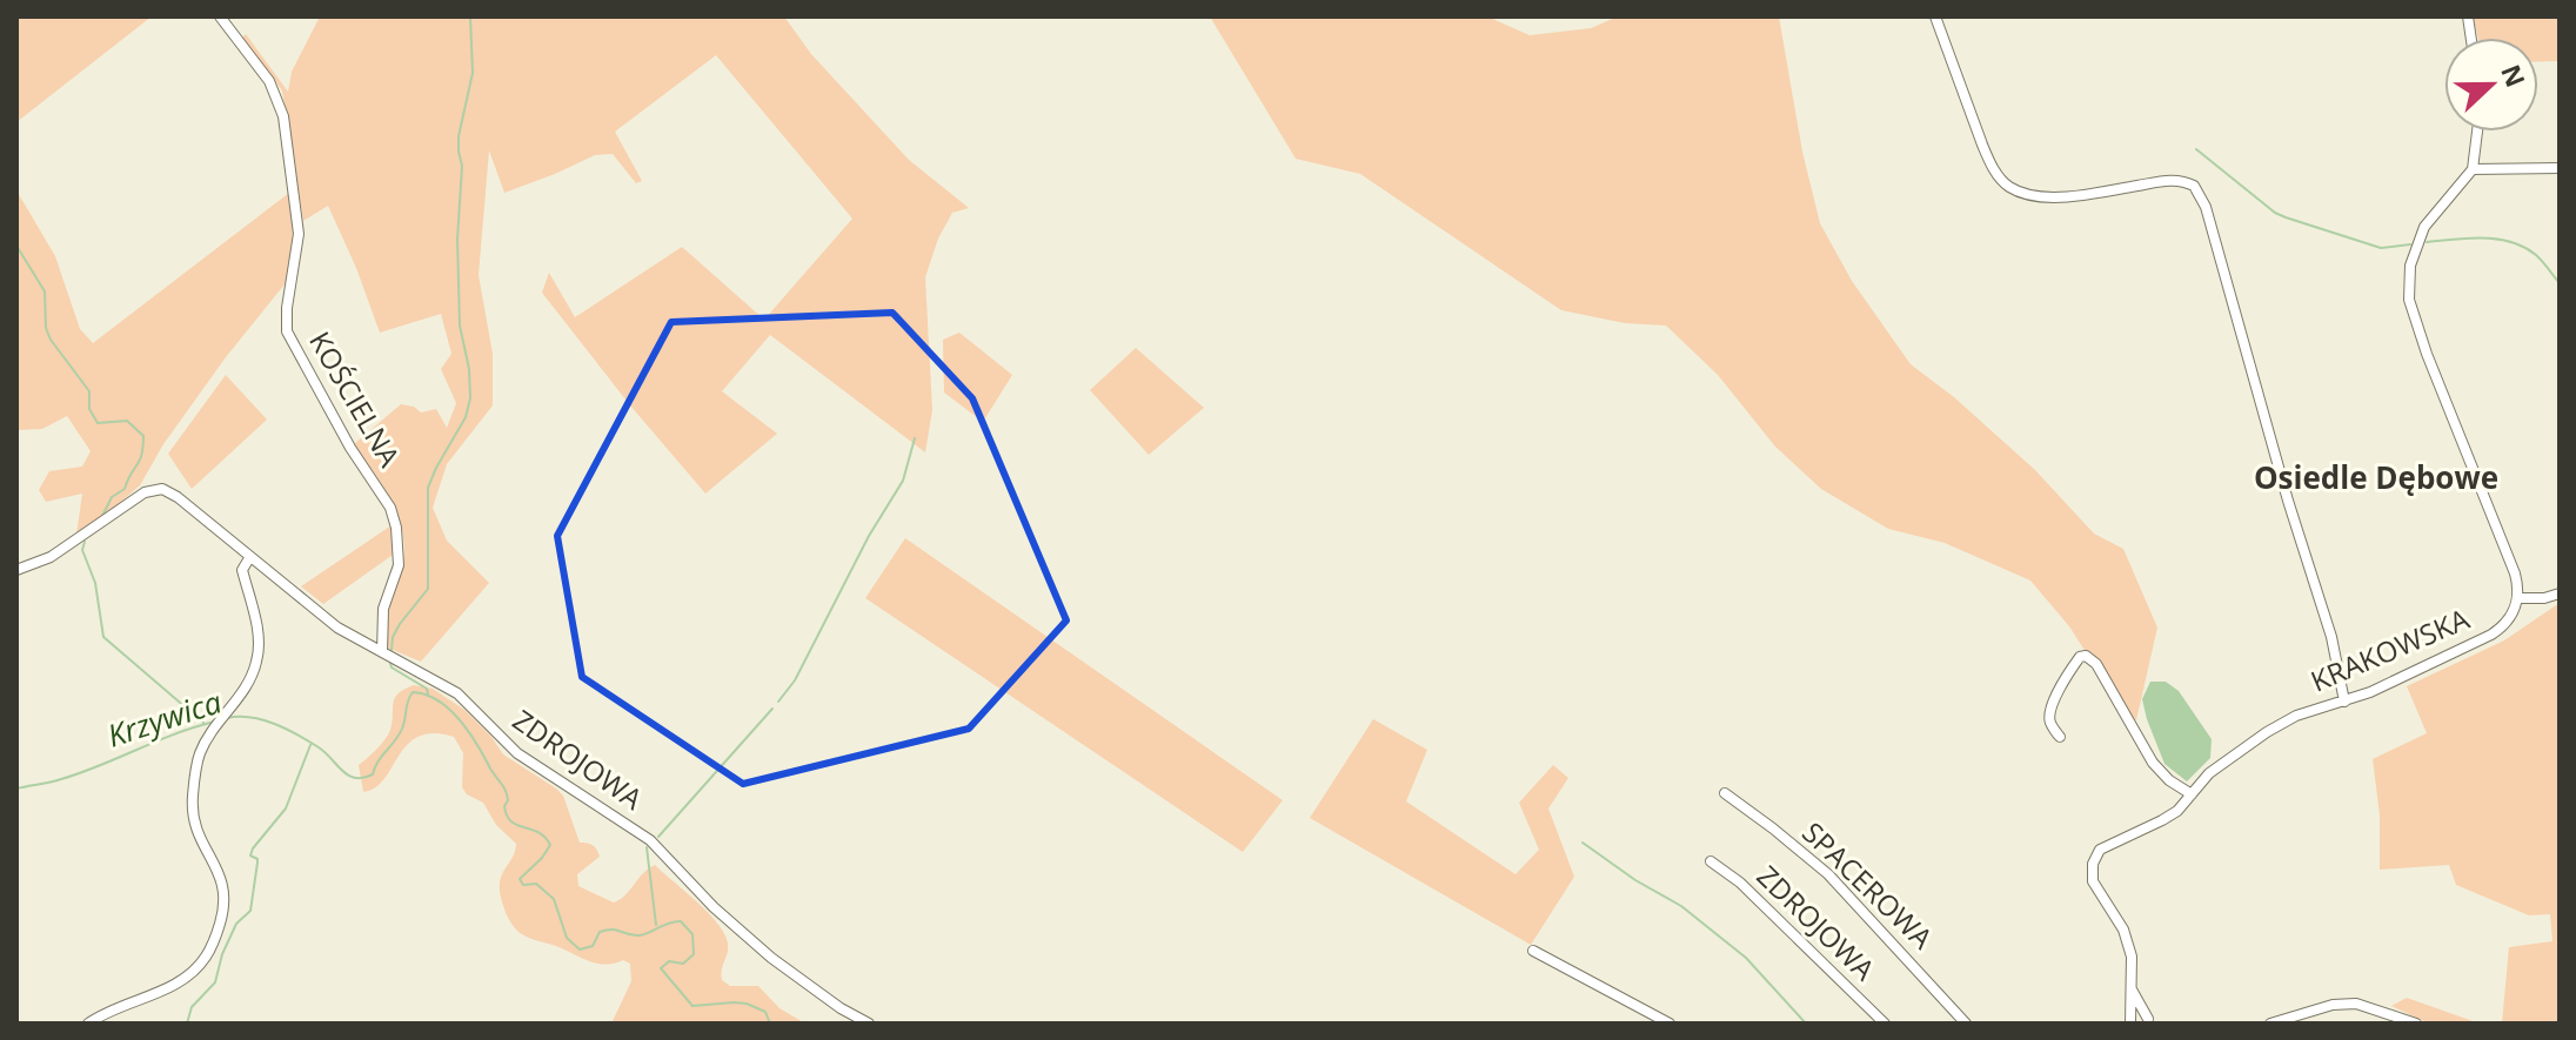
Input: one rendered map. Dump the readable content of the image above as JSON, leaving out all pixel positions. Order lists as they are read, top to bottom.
{
  "streets": {
    "street": [
      "KOŚCIELNA",
      "KRAKOWSKA",
      "ZDROJOWA",
      "SPACEROWA"
    ]
  },
  "crossings": [
    ["KOŚCIELNA", "ZDROJOWA"]
  ],
  "districts": ["Osiedle Dębowe"],
  "water": ["Krzywica"],
  "north": "right"
}
